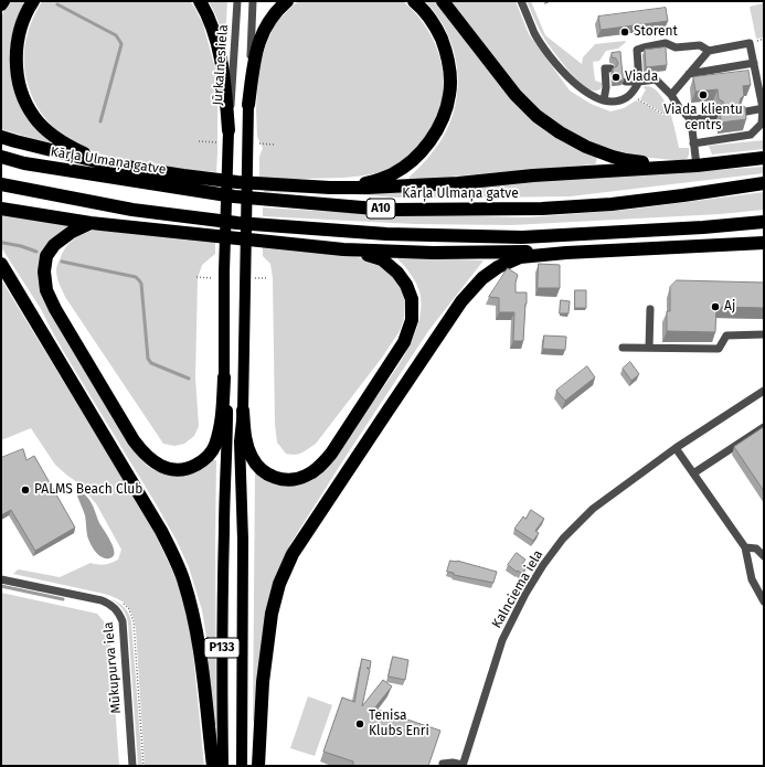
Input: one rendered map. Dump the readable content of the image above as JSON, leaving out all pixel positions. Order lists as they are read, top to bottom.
{
  "streets": {
    "highway": ["Kārļa Ulmaņa gatve", "A10"],
    "main road": ["P133"],
    "street": ["Jūrkalnes iela", "Kalnciema iela", "Mūkupurva iela"]
  },
  "crossings": [
    ["Jūrkalnes iela", "P133"]
  ],
  "places": [
    "Storent",
    "Viada",
    "Viada klientu centrs",
    "Aj",
    "PALMS Beach Club",
    "Tenisa Klubs Enri"
  ]
}
